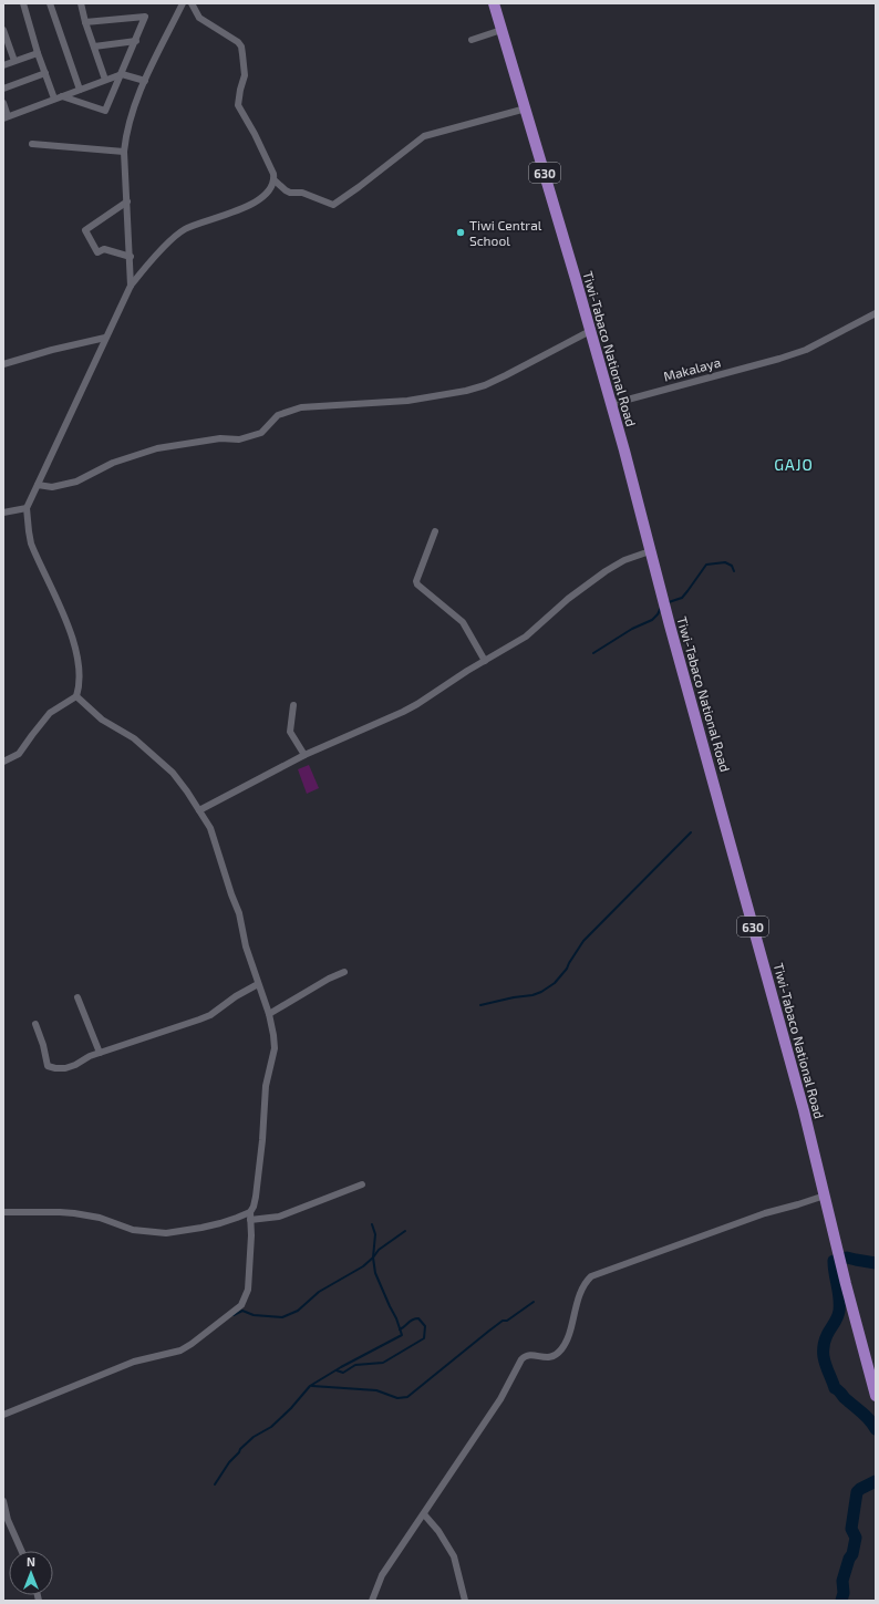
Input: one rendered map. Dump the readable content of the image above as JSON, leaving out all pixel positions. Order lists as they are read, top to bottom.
{
  "streets": {
    "main road": ["630", "Tiwi-Tabaco National Road"],
    "street": ["Makalaya"]
  },
  "crossings": [
    ["Tiwi-Tabaco National Road", "Makalaya"]
  ],
  "districts": ["GAJO"],
  "places": ["Tiwi Central School"],
  "north": "top"
}
